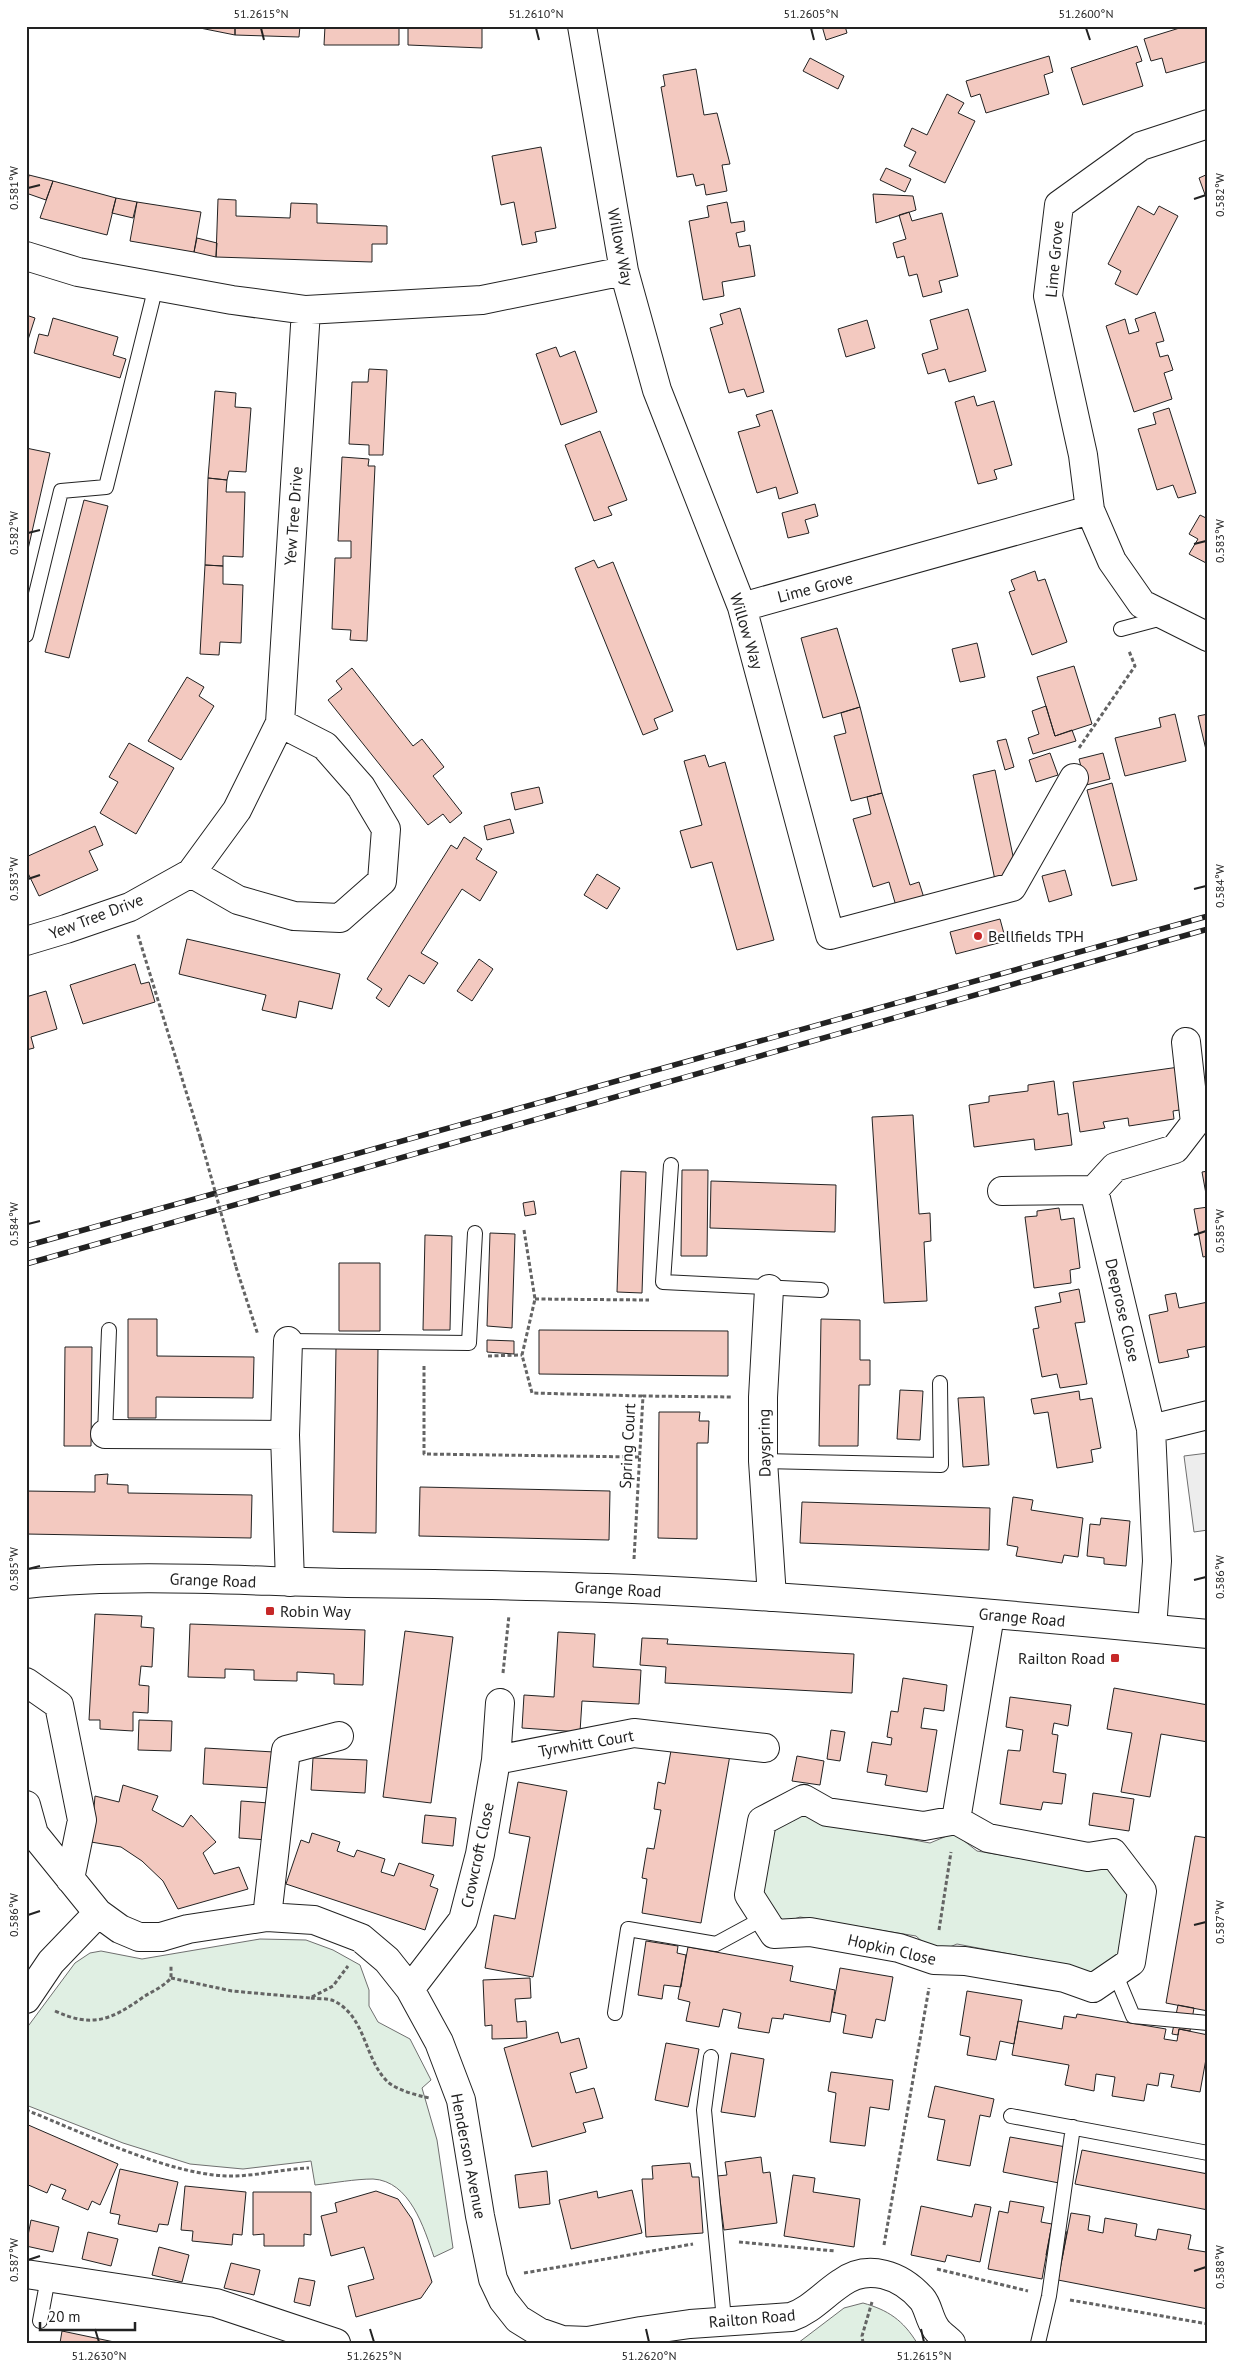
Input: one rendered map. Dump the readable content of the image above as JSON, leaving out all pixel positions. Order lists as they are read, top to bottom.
{
  "streets": {
    "street": [
      "Willow Way",
      "Lime Grove",
      "Yew Tree Drive",
      "Deeprose Close",
      "Dayspring",
      "Grange Road",
      "Tyrwhitt Court",
      "Crowcroft Close",
      "Hopkin Close",
      "Henderson Avenue",
      "Railton Road"
    ],
    "path": ["Spring Court"]
  },
  "crossings": [
    ["Willow Way", "Lime Grove"],
    ["Deeprose Close", "Grange Road"],
    ["Dayspring", "Spring Court"],
    ["Dayspring", "Grange Road"],
    ["Spring Court", "Grange Road"],
    ["Tyrwhitt Court", "Crowcroft Close"],
    ["Crowcroft Close", "Henderson Avenue"],
    ["Henderson Avenue", "Railton Road"]
  ],
  "places": {
    "other": ["Bellfields TPH"],
    "transit": ["Robin Way", "Railton Road"]
  },
  "scale_bar": "20 m",
  "coordinates": [
    "51.2615°N",
    "51.2610°N",
    "51.2605°N",
    "51.2600°N",
    "0.581°W",
    "0.582°W",
    "0.583°W",
    "0.584°W",
    "0.585°W",
    "0.586°W",
    "0.587°W",
    "0.588°W",
    "51.2630°N",
    "51.2625°N",
    "51.2620°N"
  ]
}
